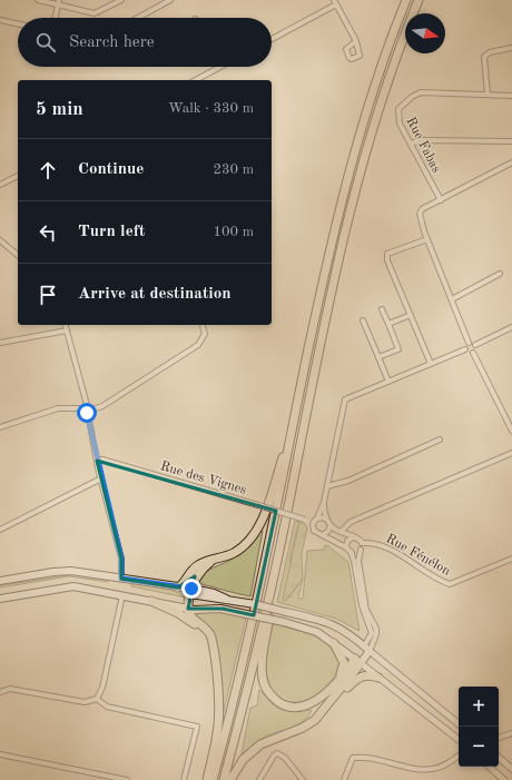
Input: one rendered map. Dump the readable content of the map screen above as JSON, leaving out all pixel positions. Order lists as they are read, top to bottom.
{
  "streets": {
    "street": ["Rue Fabas", "Rue des Vignes", "Rue Fénélon"]
  },
  "north": "right",
  "page": {
    "search": "Search here",
    "heading": ["5 min", "Walk · 330 m"],
    "list": [
      ["Continue", "230 m"],
      ["Turn left", "100 m"],
      "Arrive at destination"
    ],
    "map_buttons": ["+", "−"]
  }
}
